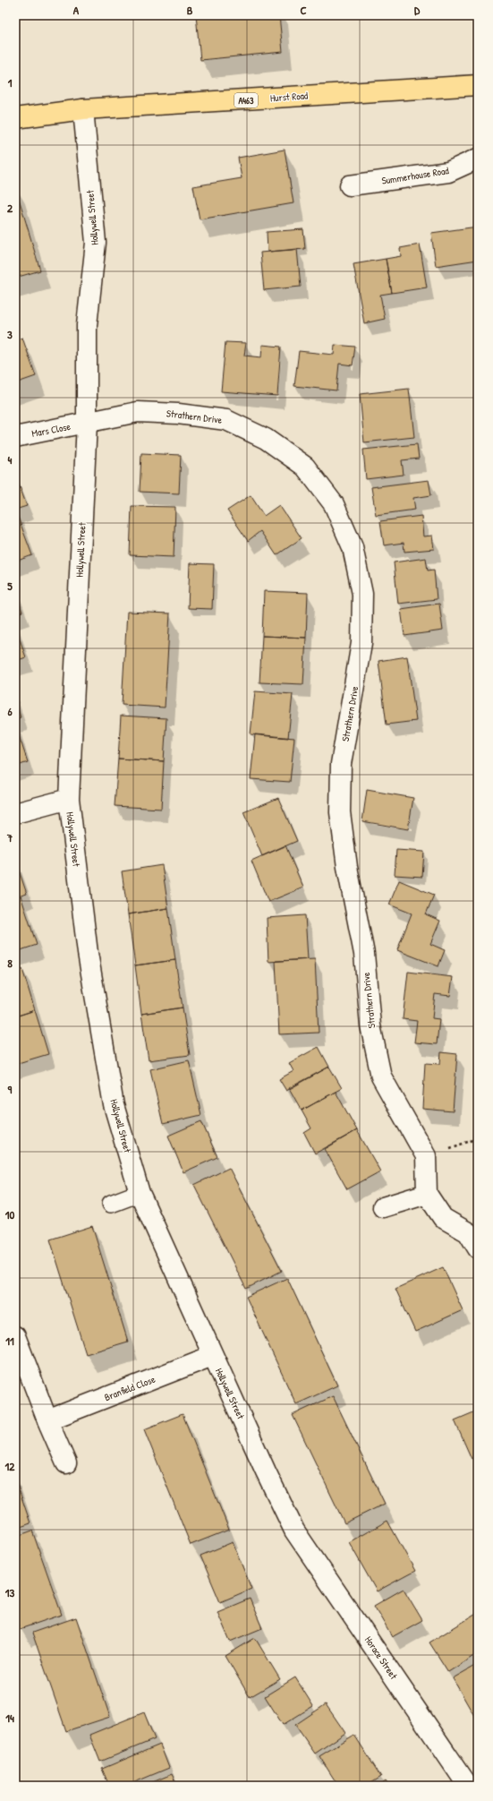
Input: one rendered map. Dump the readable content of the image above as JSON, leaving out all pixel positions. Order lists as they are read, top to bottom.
{
  "streets": {
    "main road": ["Hurst Road", "A463"],
    "street": [
      "Summerhouse Road",
      "Hollywell Street",
      "Strathern Drive",
      "Mars Close",
      "Branfield Close",
      "Horace Street"
    ]
  },
  "crossings": [
    ["Hurst Road", "Hollywell Street"],
    ["Hollywell Street", "Strathern Drive"],
    ["Hollywell Street", "Mars Close"],
    ["Hollywell Street", "Branfield Close"],
    ["Hollywell Street", "Horace Street"],
    ["Strathern Drive", "Mars Close"]
  ],
  "grid": {
    "columns": [
      "A",
      "B",
      "C",
      "D"
    ],
    "rows": [
      "1",
      "2",
      "3",
      "4",
      "5",
      "6",
      "7",
      "8",
      "9",
      "10",
      "11",
      "12",
      "13",
      "14"
    ]
  }
}
